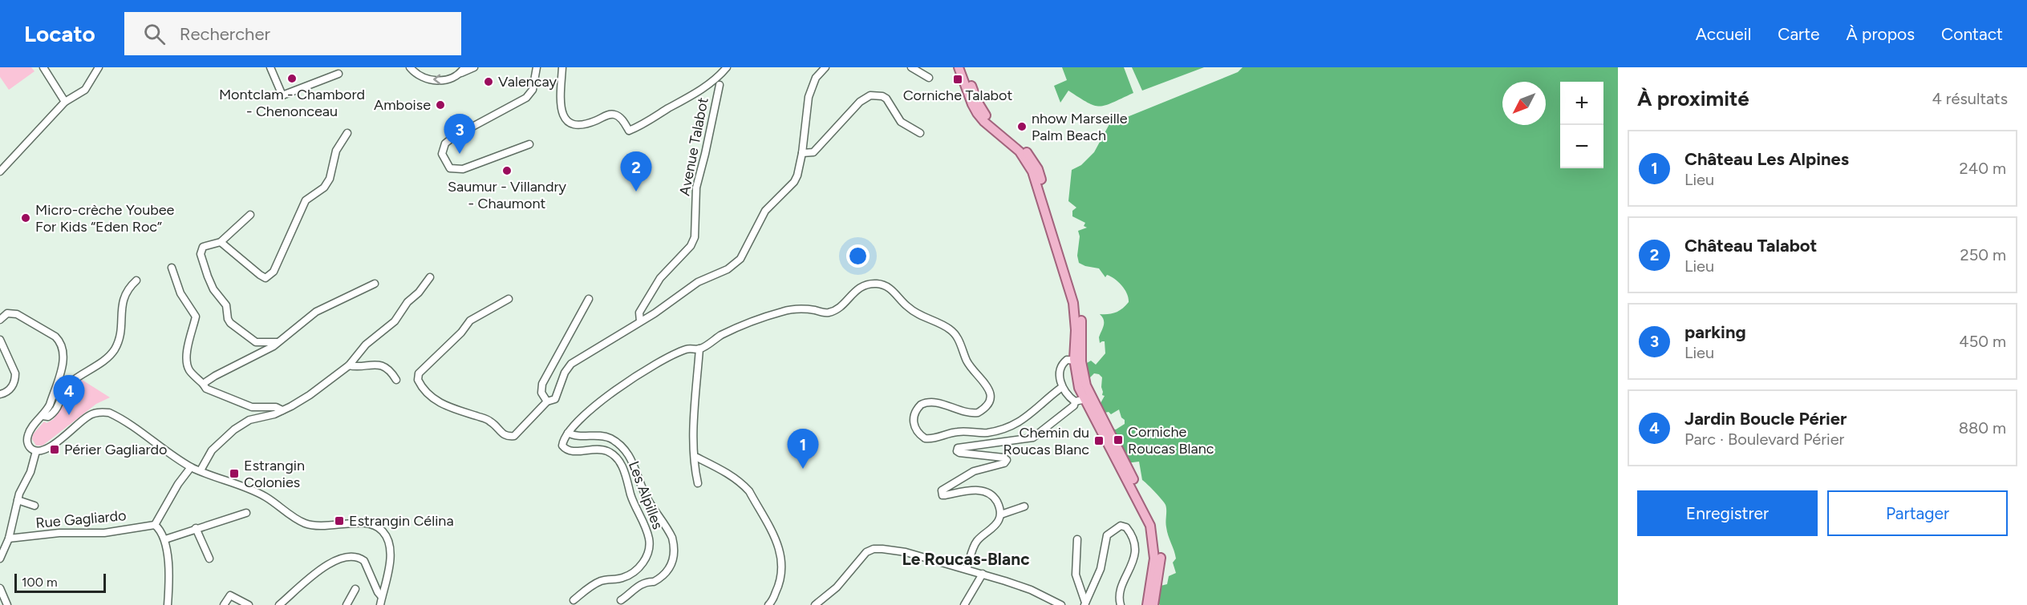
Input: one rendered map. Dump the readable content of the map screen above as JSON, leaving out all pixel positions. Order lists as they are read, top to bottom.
{
  "streets": {
    "street": ["Avenue Talabot", "Les Alpilles", "Rue Gagliardo"]
  },
  "districts": ["Le Roucas-Blanc"],
  "places": {
    "other": [
      "Montclam - Chambord - Chenonceau",
      "Valencay",
      "Amboise",
      "nhow Marseille Palm Beach",
      "Saumur - Villandry - Chaumont",
      "Micro-crèche Youbee For Kids “Eden Roc”"
    ],
    "transit": [
      "Corniche Talabot",
      "Corniche Roucas Blanc",
      "Chemin du Roucas Blanc",
      "Périer Gagliardo",
      "Estrangin Colonies",
      "Estrangin Célina"
    ]
  },
  "scale_bar": "100 m",
  "north": "bottom left",
  "page": {
    "header": "Locato",
    "search": "Rechercher",
    "nav": [
      "Accueil",
      "Carte",
      "À propos",
      "Contact"
    ],
    "heading": ["À proximité", "4 résultats"],
    "map_buttons": ["+", "−"],
    "pins": [
      "3",
      "2",
      "4",
      "1"
    ],
    "list": [
      {
        "mark": "1",
        "name": "Château Les Alpines",
        "note": "Lieu",
        "value": "240 m"
      },
      {
        "mark": "2",
        "name": "Château Talabot",
        "note": "Lieu",
        "value": "250 m"
      },
      {
        "mark": "3",
        "name": "parking",
        "note": "Lieu",
        "value": "450 m"
      },
      {
        "mark": "4",
        "name": "Jardin Boucle Périer",
        "note": "Parc · Boulevard Périer",
        "value": "880 m"
      }
    ],
    "buttons": ["Enregistrer", "Partager"],
    "scale": "100 m"
  }
}
